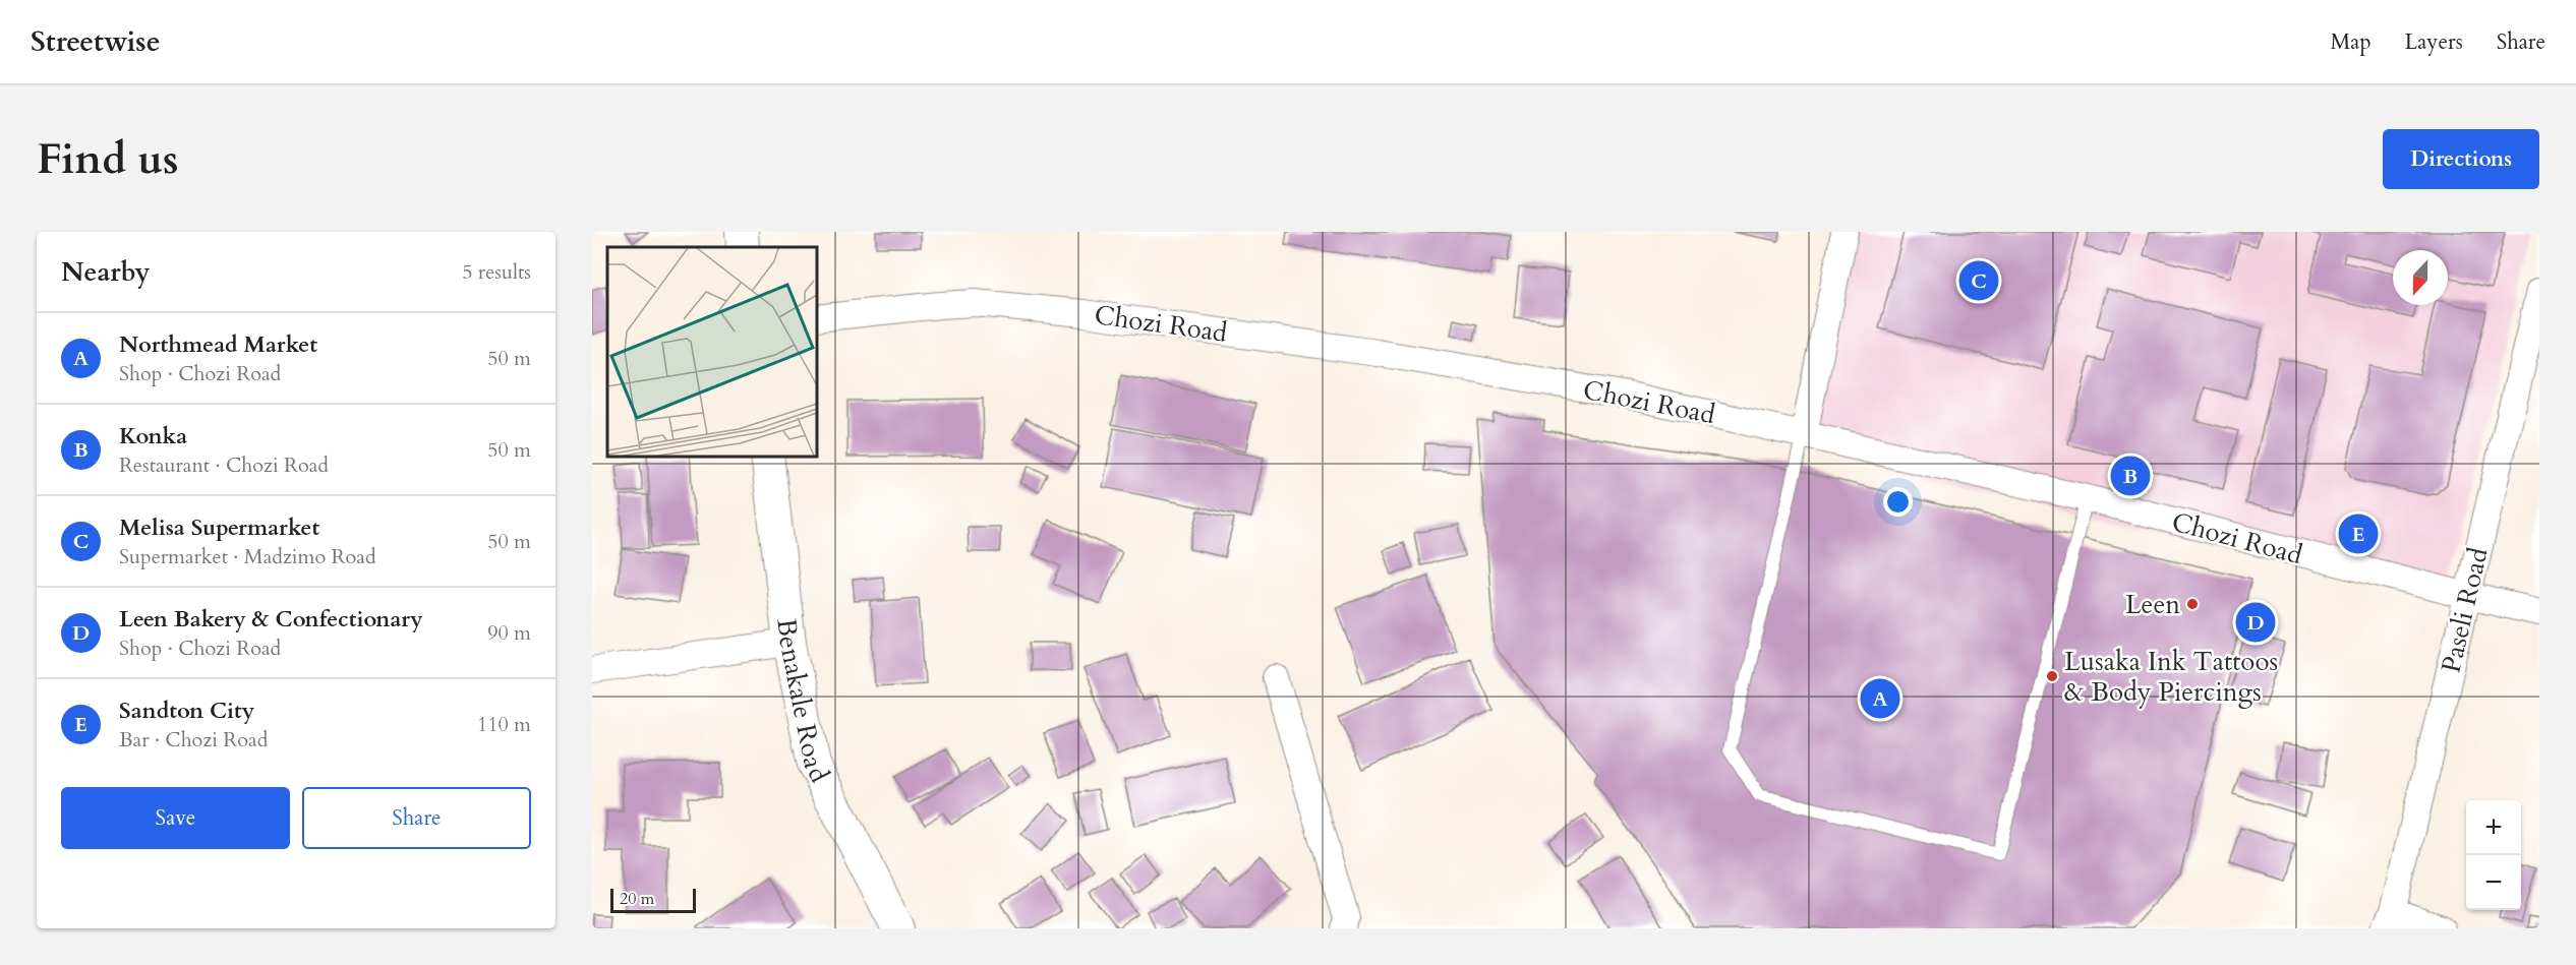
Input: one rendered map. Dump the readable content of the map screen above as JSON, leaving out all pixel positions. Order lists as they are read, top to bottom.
{
  "streets": {
    "street": ["Chozi Road", "Paseli Road", "Benakale Road"]
  },
  "crossings": [
    ["Chozi Road", "Paseli Road"]
  ],
  "places": ["Leen", "Lusaka Ink Tattoos & Body Piercings"],
  "scale_bar": "20 m",
  "north": "bottom",
  "page": {
    "header": "Streetwise",
    "nav": ["Map", "Layers", "Share"],
    "buttons": [
      "Directions",
      ["Save", "Share"]
    ],
    "title": "Find us",
    "heading": ["Nearby", "5 results"],
    "pins": [
      "C",
      "B",
      "E",
      "D",
      "A"
    ],
    "list": [
      {
        "mark": "A",
        "name": "Northmead Market",
        "note": "Shop · Chozi Road",
        "value": "50 m"
      },
      {
        "mark": "B",
        "name": "Konka",
        "note": "Restaurant · Chozi Road",
        "value": "50 m"
      },
      {
        "mark": "C",
        "name": "Melisa Supermarket",
        "note": "Supermarket · Madzimo Road",
        "value": "50 m"
      },
      {
        "mark": "D",
        "name": "Leen Bakery & Confectionary",
        "note": "Shop · Chozi Road",
        "value": "90 m"
      },
      {
        "mark": "E",
        "name": "Sandton City",
        "note": "Bar · Chozi Road",
        "value": "110 m"
      }
    ],
    "map_buttons": ["+", "−"],
    "scale": "20 m"
  }
}
